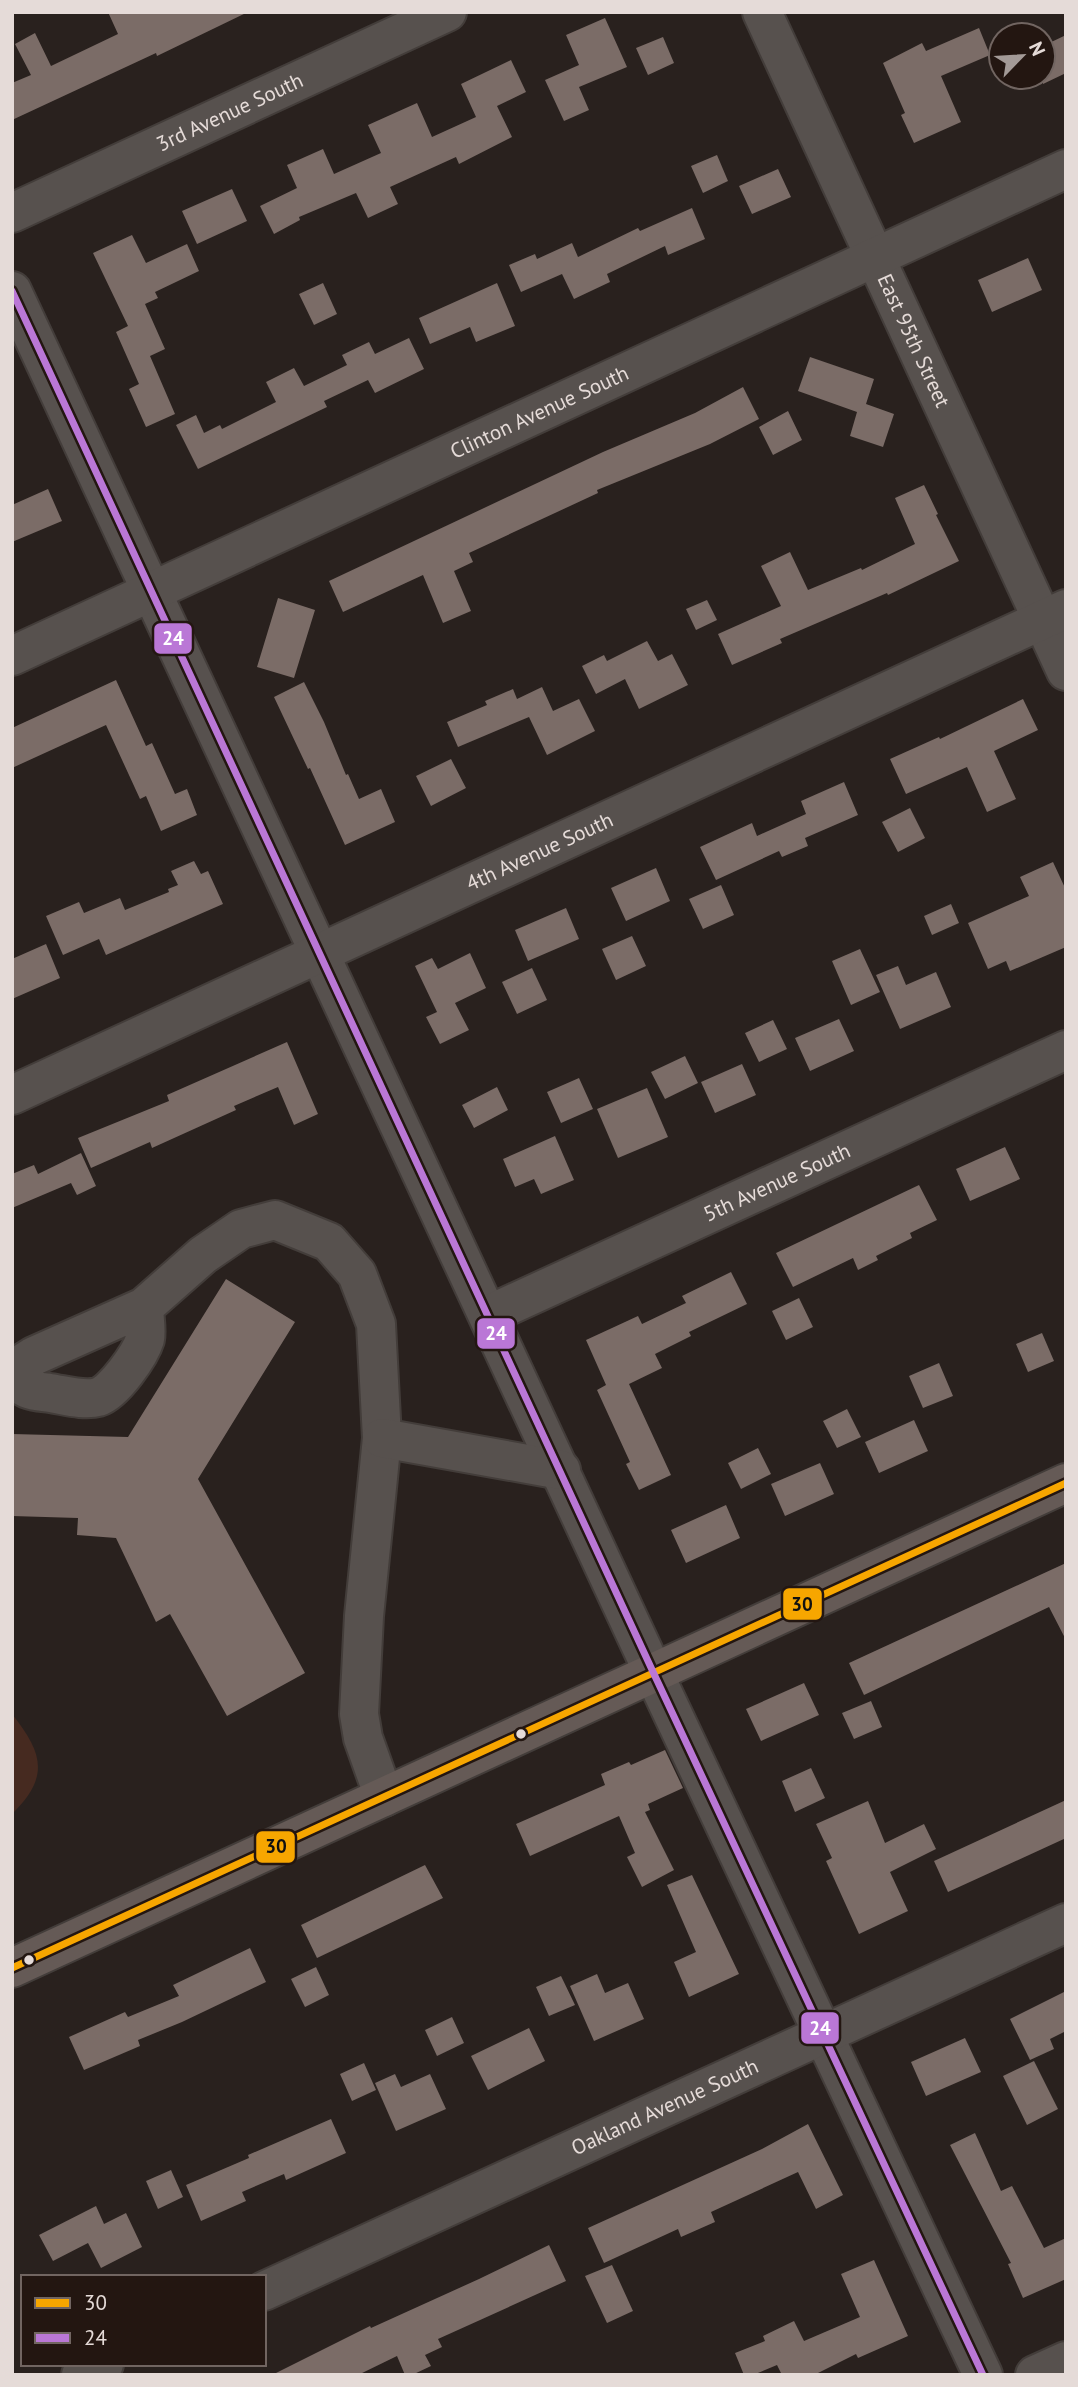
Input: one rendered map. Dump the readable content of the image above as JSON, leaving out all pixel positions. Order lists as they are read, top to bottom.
{
  "streets": {
    "street": [
      "3rd Avenue South",
      "East 95th Street",
      "Clinton Avenue South",
      "4th Avenue South",
      "5th Avenue South",
      "Oakland Avenue South"
    ]
  },
  "crossings": [
    ["East 95th Street", "Clinton Avenue South"],
    ["East 95th Street", "4th Avenue South"]
  ],
  "lines": ["transit line 24", "transit line 30"],
  "legend": ["30", "24"],
  "north": "top right"
}
